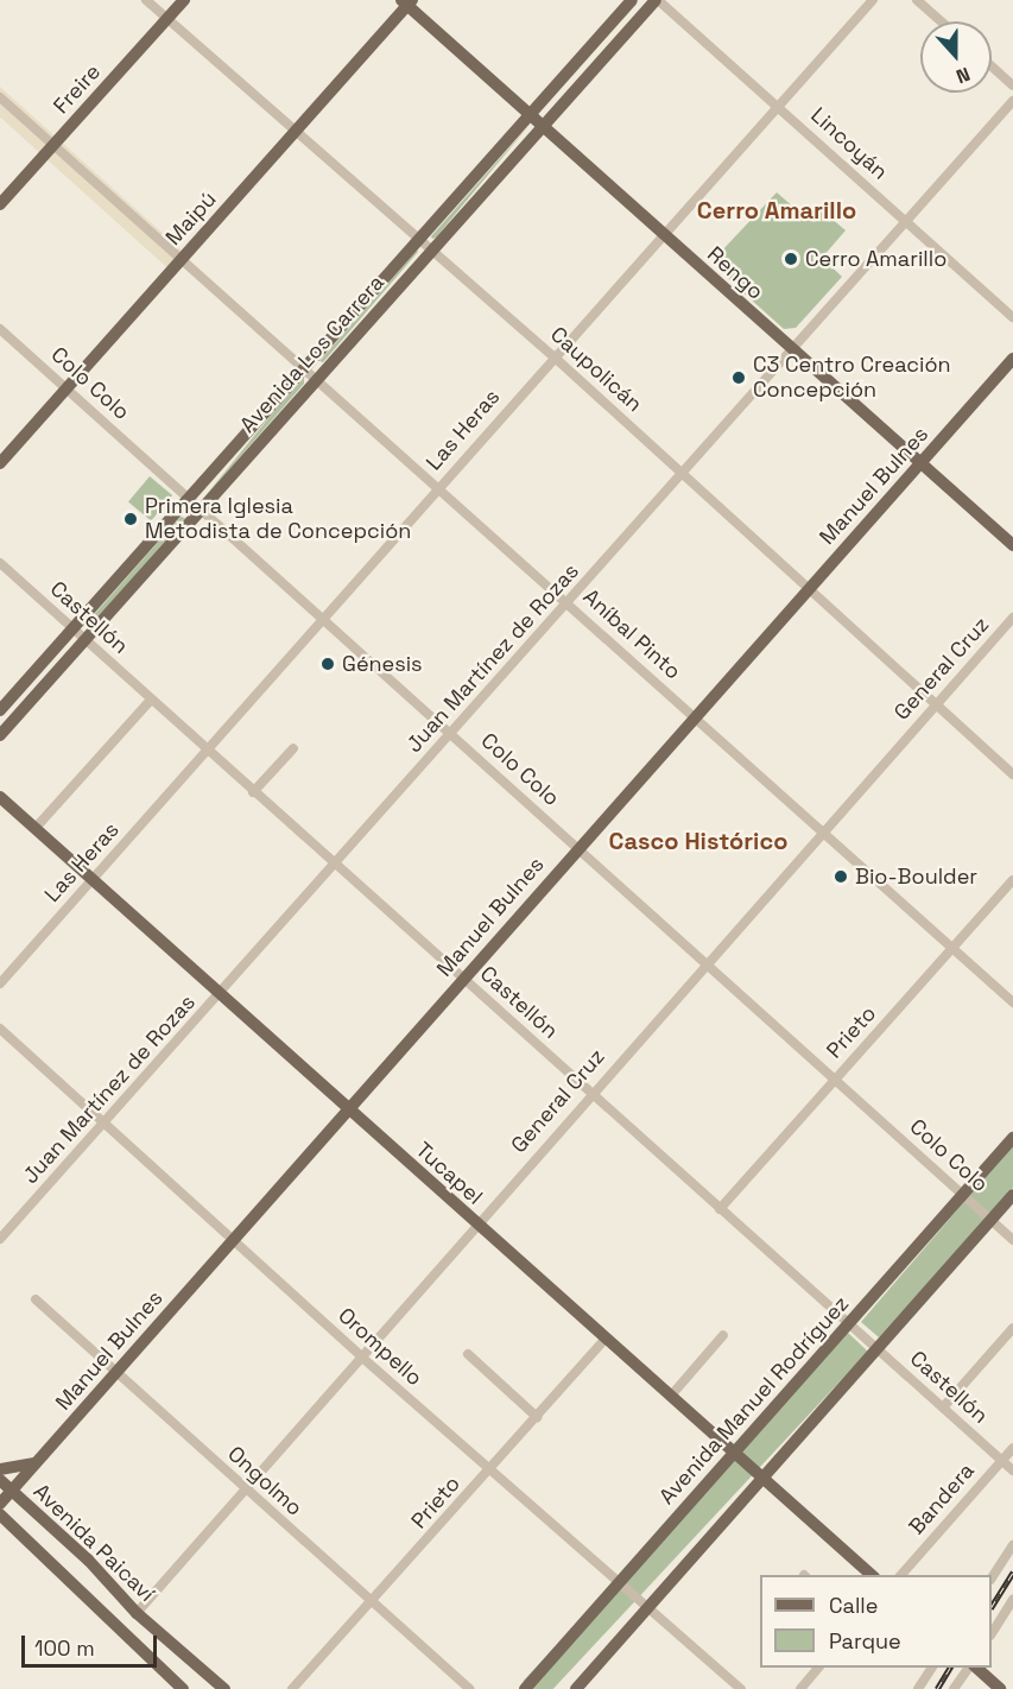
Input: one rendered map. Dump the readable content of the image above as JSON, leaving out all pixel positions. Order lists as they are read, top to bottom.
{
  "streets": {
    "main road": [
      "Freire",
      "Maipú",
      "Rengo",
      "Avenida Los Carrera",
      "Manuel Bulnes",
      "Tucapel",
      "Avenida Manuel Rodríguez",
      "Avenida Paicaví"
    ],
    "street": [
      "Lincoyán",
      "Caupolicán",
      "Colo Colo",
      "Las Heras",
      "Castellón",
      "Aníbal Pinto",
      "Juan Martínez de Rozas",
      "General Cruz",
      "Prieto",
      "Orompello",
      "Ongolmo",
      "Bandera"
    ]
  },
  "crossings": [
    ["Freire", "Caupolicán"],
    ["Freire", "Aníbal Pinto"],
    ["Lincoyán", "Avenida Los Carrera"],
    ["Lincoyán", "Las Heras"],
    ["Lincoyán", "Juan Martínez de Rozas"],
    ["Maipú", "Rengo"],
    ["Maipú", "Caupolicán"],
    ["Maipú", "Colo Colo"],
    ["Maipú", "Aníbal Pinto"],
    ["Rengo", "Avenida Los Carrera"],
    ["Rengo", "Las Heras"],
    ["Rengo", "Manuel Bulnes"],
    ["Rengo", "Juan Martínez de Rozas"],
    ["Avenida Los Carrera", "Caupolicán"],
    ["Avenida Los Carrera", "Colo Colo"],
    ["Avenida Los Carrera", "Castellón"],
    ["Avenida Los Carrera", "Aníbal Pinto"],
    ["Caupolicán", "Las Heras"],
    ["Caupolicán", "Manuel Bulnes"],
    ["Caupolicán", "Juan Martínez de Rozas"],
    ["Caupolicán", "General Cruz"],
    ["Colo Colo", "Las Heras"],
    ["Colo Colo", "Manuel Bulnes"],
    ["Colo Colo", "Juan Martínez de Rozas"],
    ["Colo Colo", "General Cruz"],
    ["Colo Colo", "Prieto"],
    ["Colo Colo", "Avenida Manuel Rodríguez"],
    ["Las Heras", "Castellón"],
    ["Las Heras", "Aníbal Pinto"],
    ["Las Heras", "Tucapel"],
    ["Manuel Bulnes", "Castellón"],
    ["Manuel Bulnes", "Aníbal Pinto"],
    ["Manuel Bulnes", "Tucapel"],
    ["Manuel Bulnes", "Orompello"],
    ["Manuel Bulnes", "Ongolmo"],
    ["Manuel Bulnes", "Avenida Paicaví"],
    ["Castellón", "Juan Martínez de Rozas"],
    ["Castellón", "General Cruz"],
    ["Castellón", "Prieto"],
    ["Castellón", "Avenida Manuel Rodríguez"],
    ["Castellón", "Bandera"],
    ["Aníbal Pinto", "Juan Martínez de Rozas"],
    ["Aníbal Pinto", "General Cruz"],
    ["Aníbal Pinto", "Prieto"],
    ["Juan Martínez de Rozas", "Tucapel"],
    ["Juan Martínez de Rozas", "Orompello"],
    ["General Cruz", "Tucapel"],
    ["General Cruz", "Orompello"],
    ["General Cruz", "Ongolmo"],
    ["General Cruz", "Avenida Paicaví"],
    ["Prieto", "Tucapel"],
    ["Prieto", "Orompello"],
    ["Prieto", "Ongolmo"],
    ["Tucapel", "Avenida Manuel Rodríguez"],
    ["Orompello", "Avenida Manuel Rodríguez"]
  ],
  "districts": ["Cerro Amarillo", "Casco Histórico"],
  "places": [
    "Cerro Amarillo",
    "C3 Centro Creación Concepción",
    "Primera Iglesia Metodista de Concepción",
    "Génesis",
    "Bio-Boulder"
  ],
  "legend": ["Calle", "Parque"],
  "scale_bar": "100 m",
  "north": "bottom"
}
